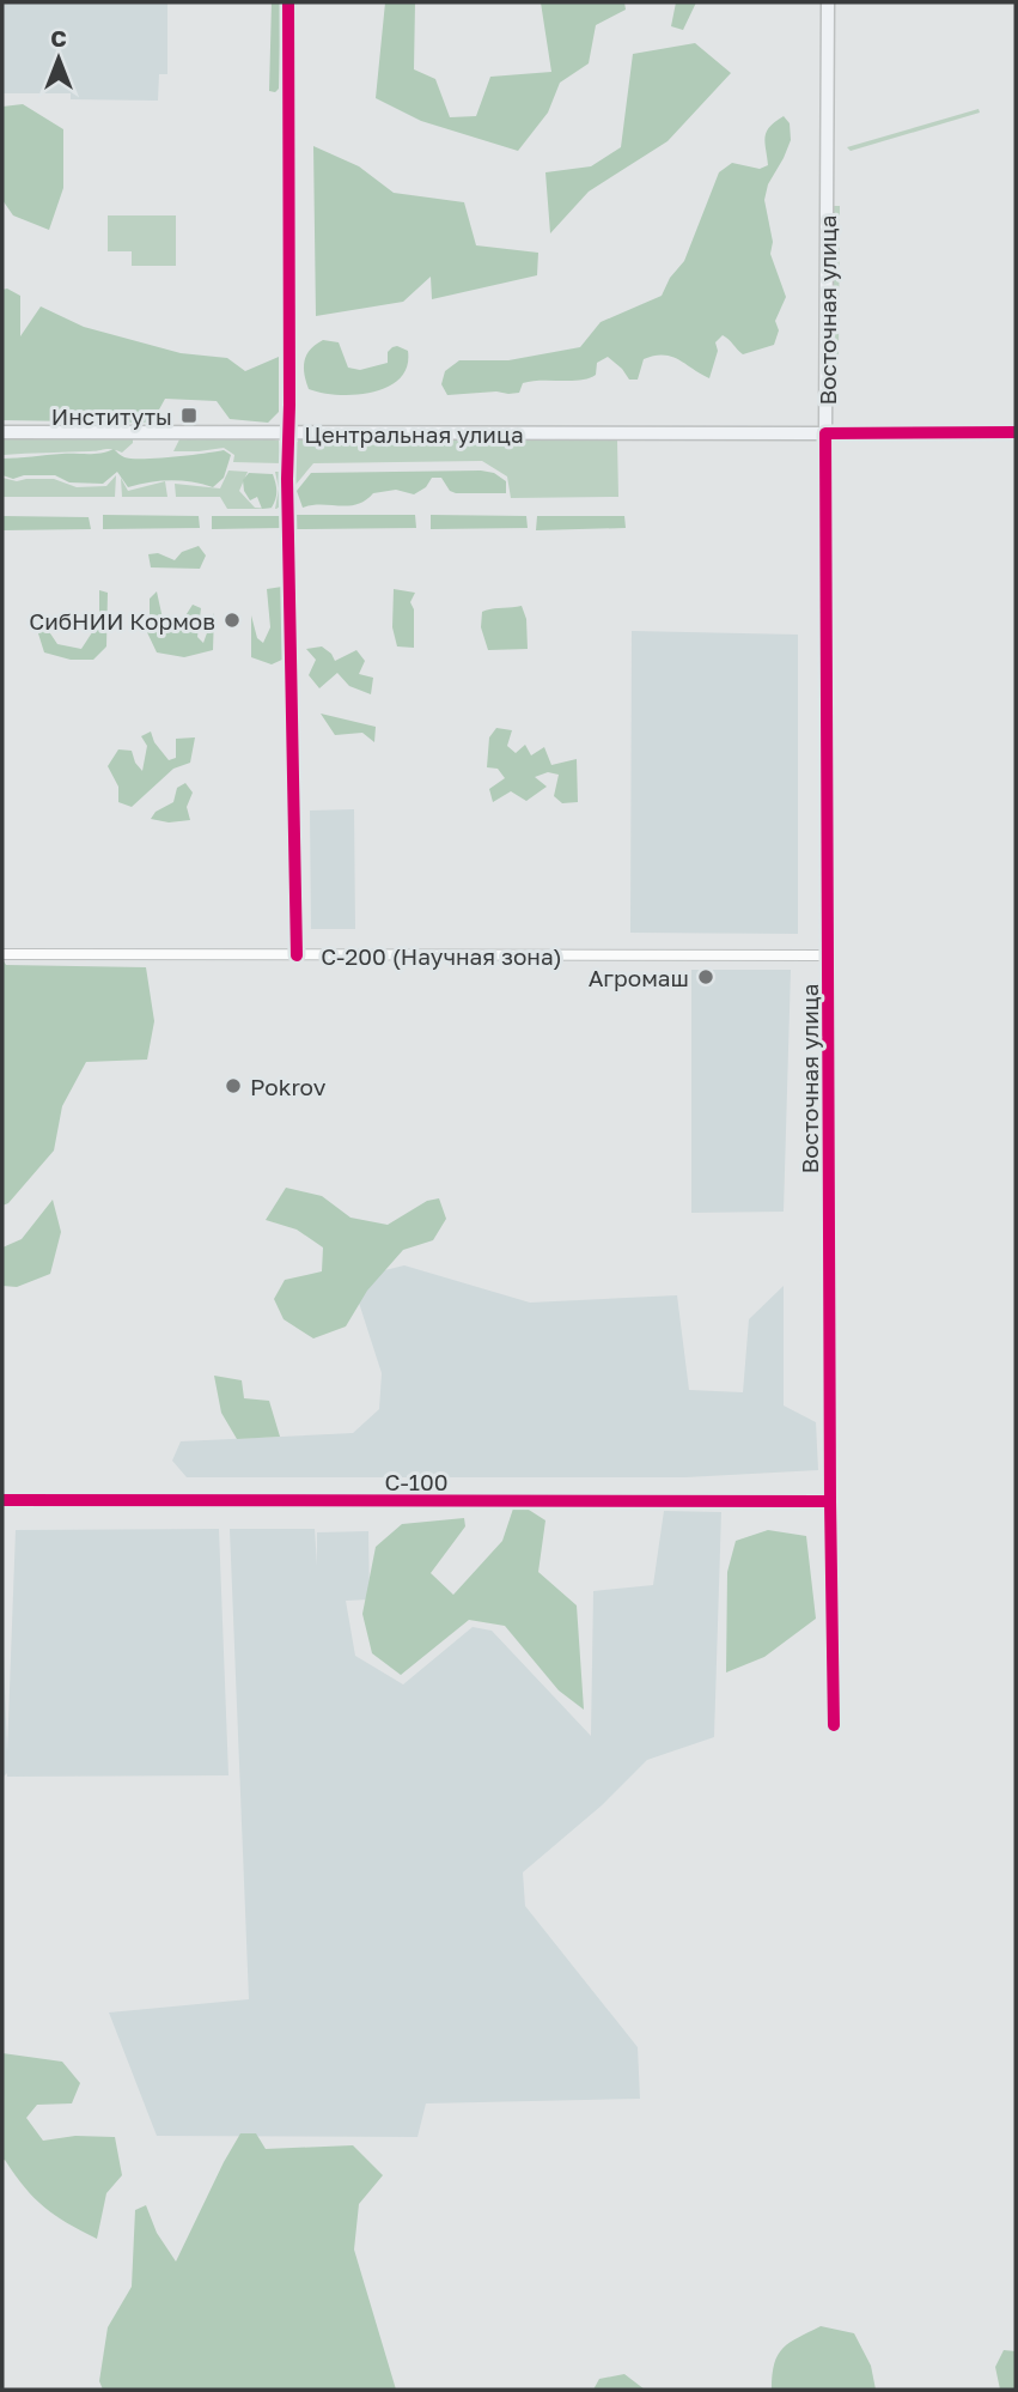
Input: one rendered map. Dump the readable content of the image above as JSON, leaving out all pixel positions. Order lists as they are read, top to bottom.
{
  "streets": {
    "main road": ["Восточная улица", "Центральная улица"],
    "street": ["С-200 (Научная зона)", "С-100"]
  },
  "crossings": [
    ["Восточная улица", "Центральная улица"],
    ["Восточная улица", "С-200 (Научная зона)"],
    ["Восточная улица", "С-100"]
  ],
  "places": {
    "transit": ["Институты"],
    "other": ["СибНИИ Кормов", "Агромаш", "Pokrov"]
  },
  "north": "top"
}
